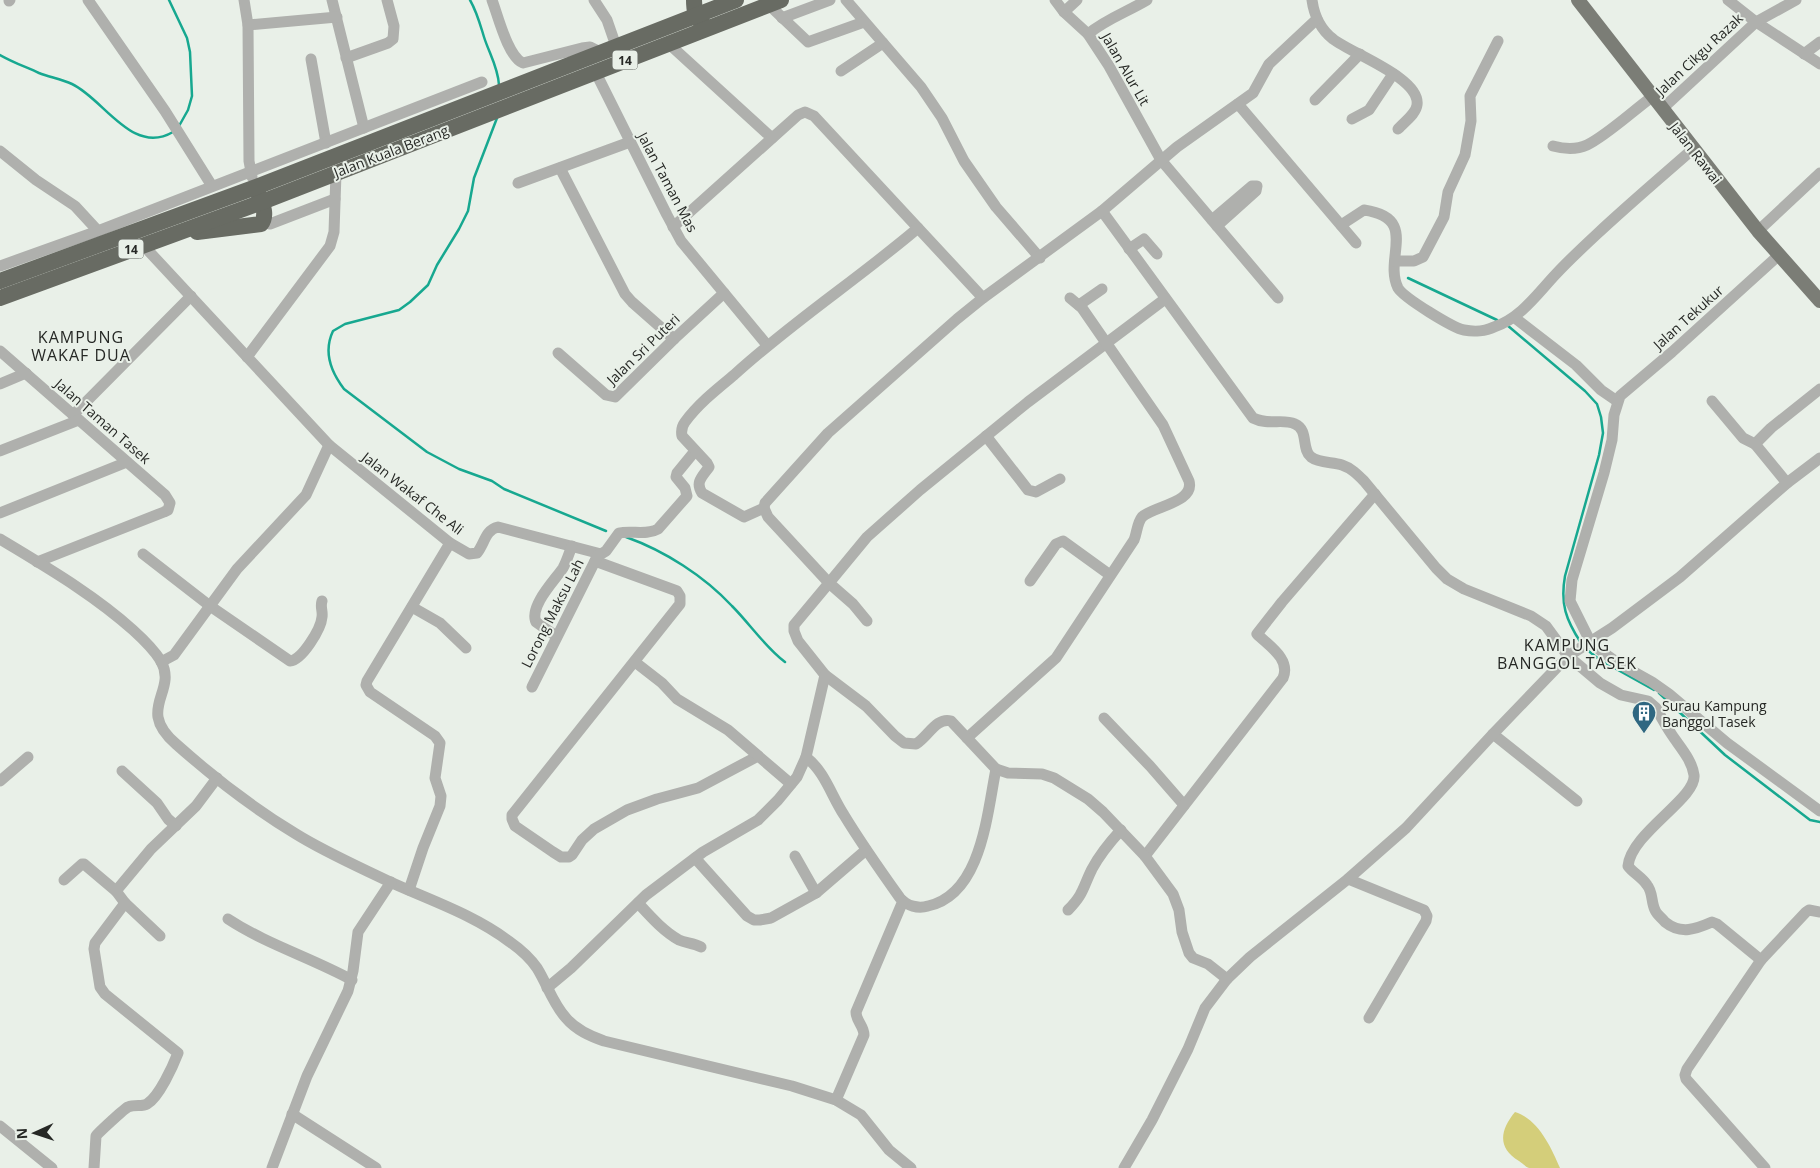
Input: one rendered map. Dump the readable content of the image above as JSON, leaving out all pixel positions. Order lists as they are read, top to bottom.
{
  "streets": {
    "highway": ["14", "Jalan Kuala Berang"],
    "main road": ["Jalan Rawai"],
    "street": [
      "Jalan Cikgu Razak",
      "Jalan Alur Lit",
      "Jalan Taman Mas",
      "Jalan Tekukur",
      "Jalan Sri Puteri",
      "Jalan Taman Tasek",
      "Jalan Wakaf Che Ali",
      "Lorong Maksu Lah"
    ]
  },
  "crossings": [
    ["Jalan Cikgu Razak", "Jalan Rawai"],
    ["Jalan Kuala Berang", "Jalan Taman Mas"],
    ["Jalan Kuala Berang", "Jalan Wakaf Che Ali"],
    ["Jalan Rawai", "Jalan Tekukur"],
    ["Jalan Taman Mas", "Jalan Sri Puteri"],
    ["Jalan Wakaf Che Ali", "Lorong Maksu Lah"]
  ],
  "districts": ["KAMPUNG WAKAF DUA", "KAMPUNG BANGGOL TASEK"],
  "places": {
    "building": ["Surau Kampung Banggol Tasek"]
  },
  "north": "left"
}
